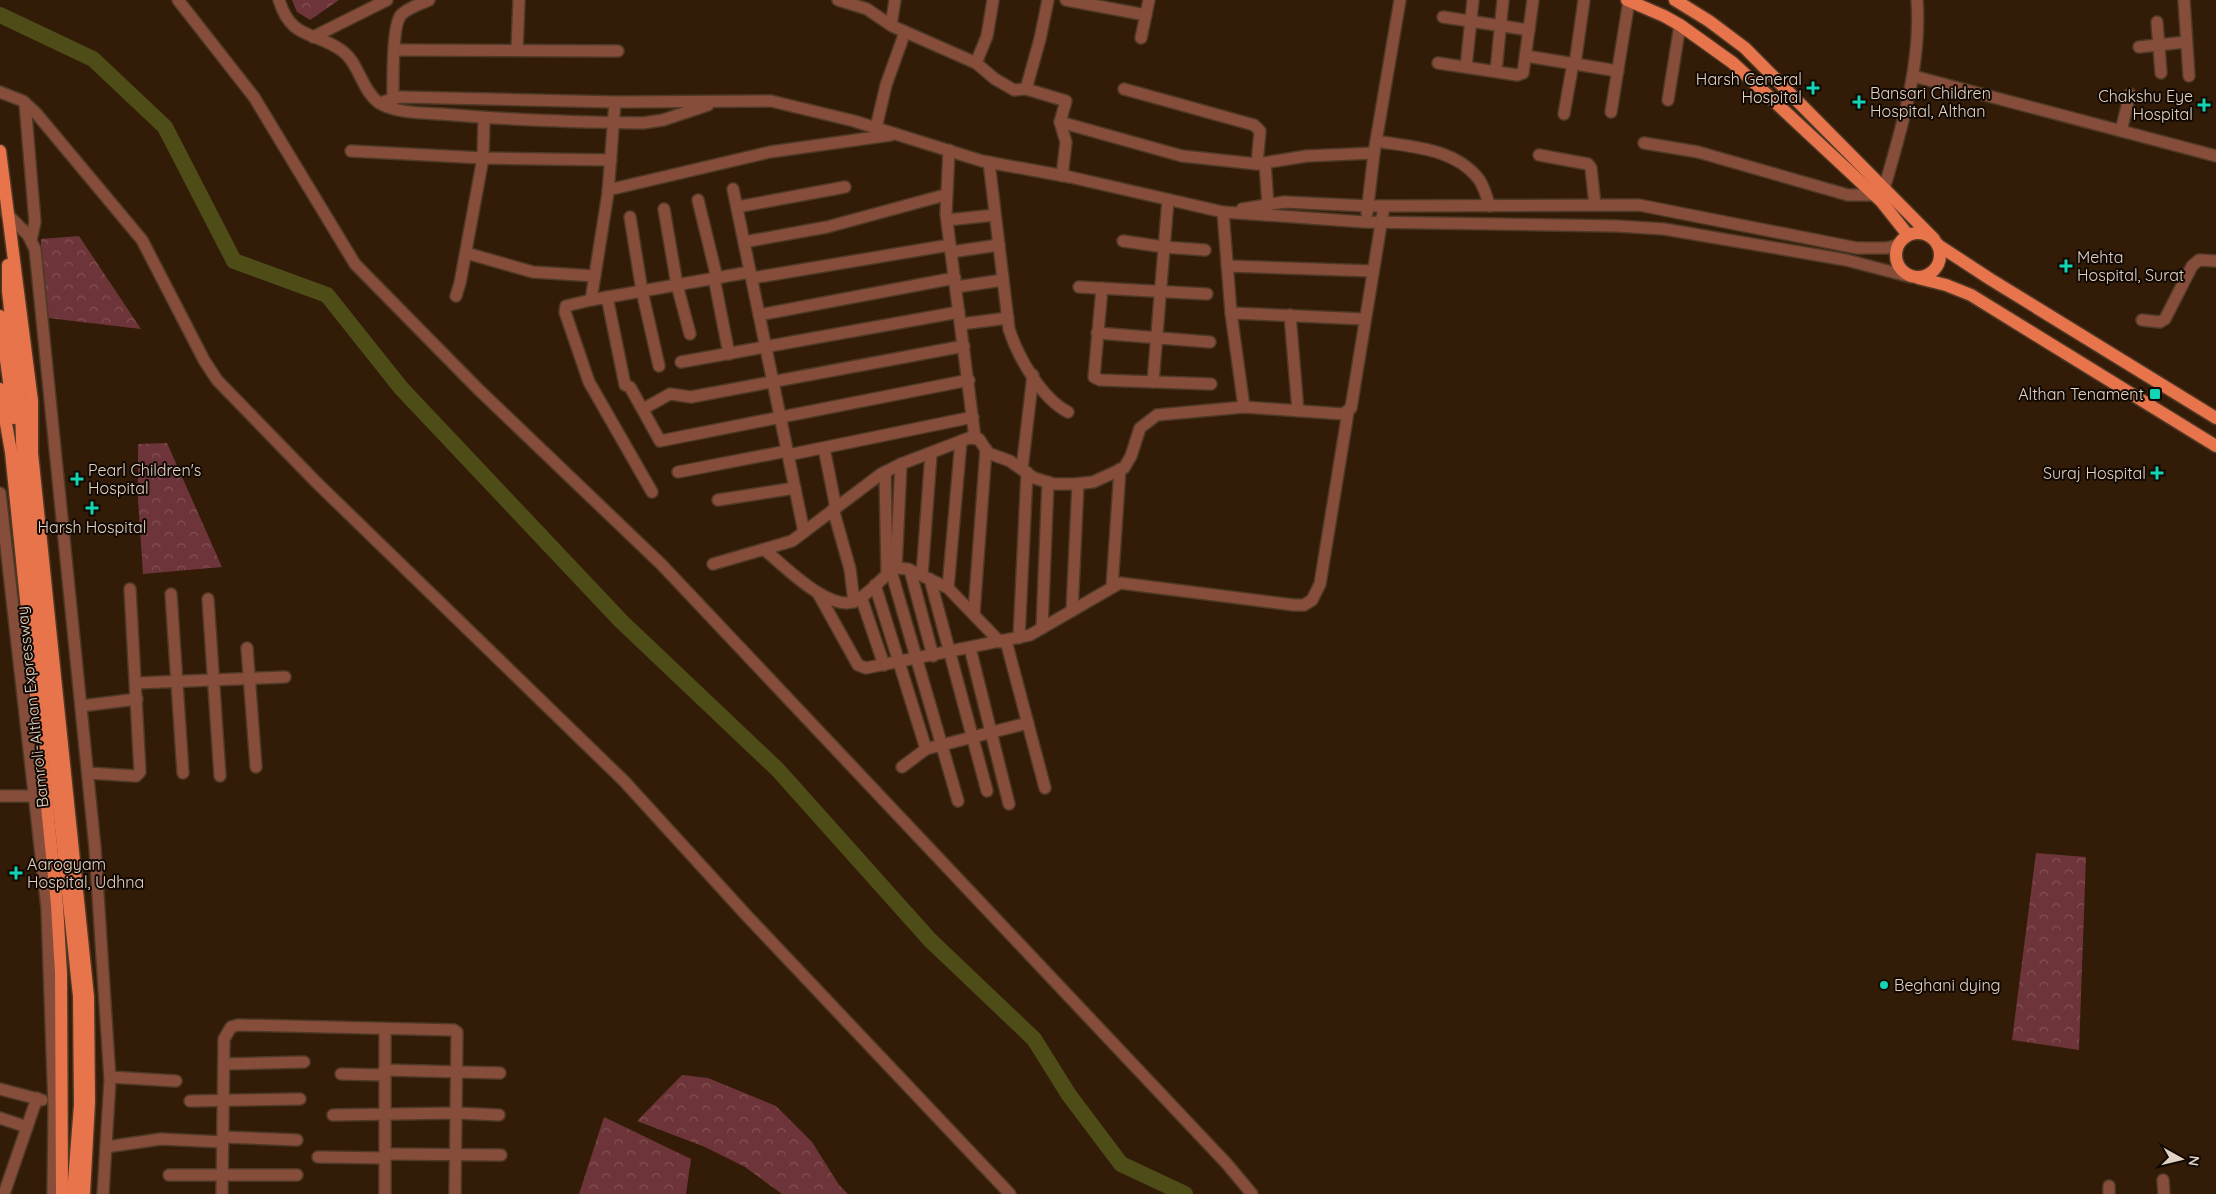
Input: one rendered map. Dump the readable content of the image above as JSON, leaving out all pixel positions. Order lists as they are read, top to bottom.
{
  "streets": {
    "main road": ["Bamroli-Althan Expressway"]
  },
  "places": {
    "health": [
      "Harsh General Hospital",
      "Bansari Children Hospital, Althan",
      "Chakshu Eye Hospital",
      "Mehta Hospital, Surat",
      "Suraj Hospital",
      "Pearl Children's Hospital",
      "Harsh Hospital",
      "Aarogyam Hospital, Udhna"
    ],
    "transit": ["Althan Tenament"],
    "other": ["Beghani dying"]
  },
  "north": "right"
}
